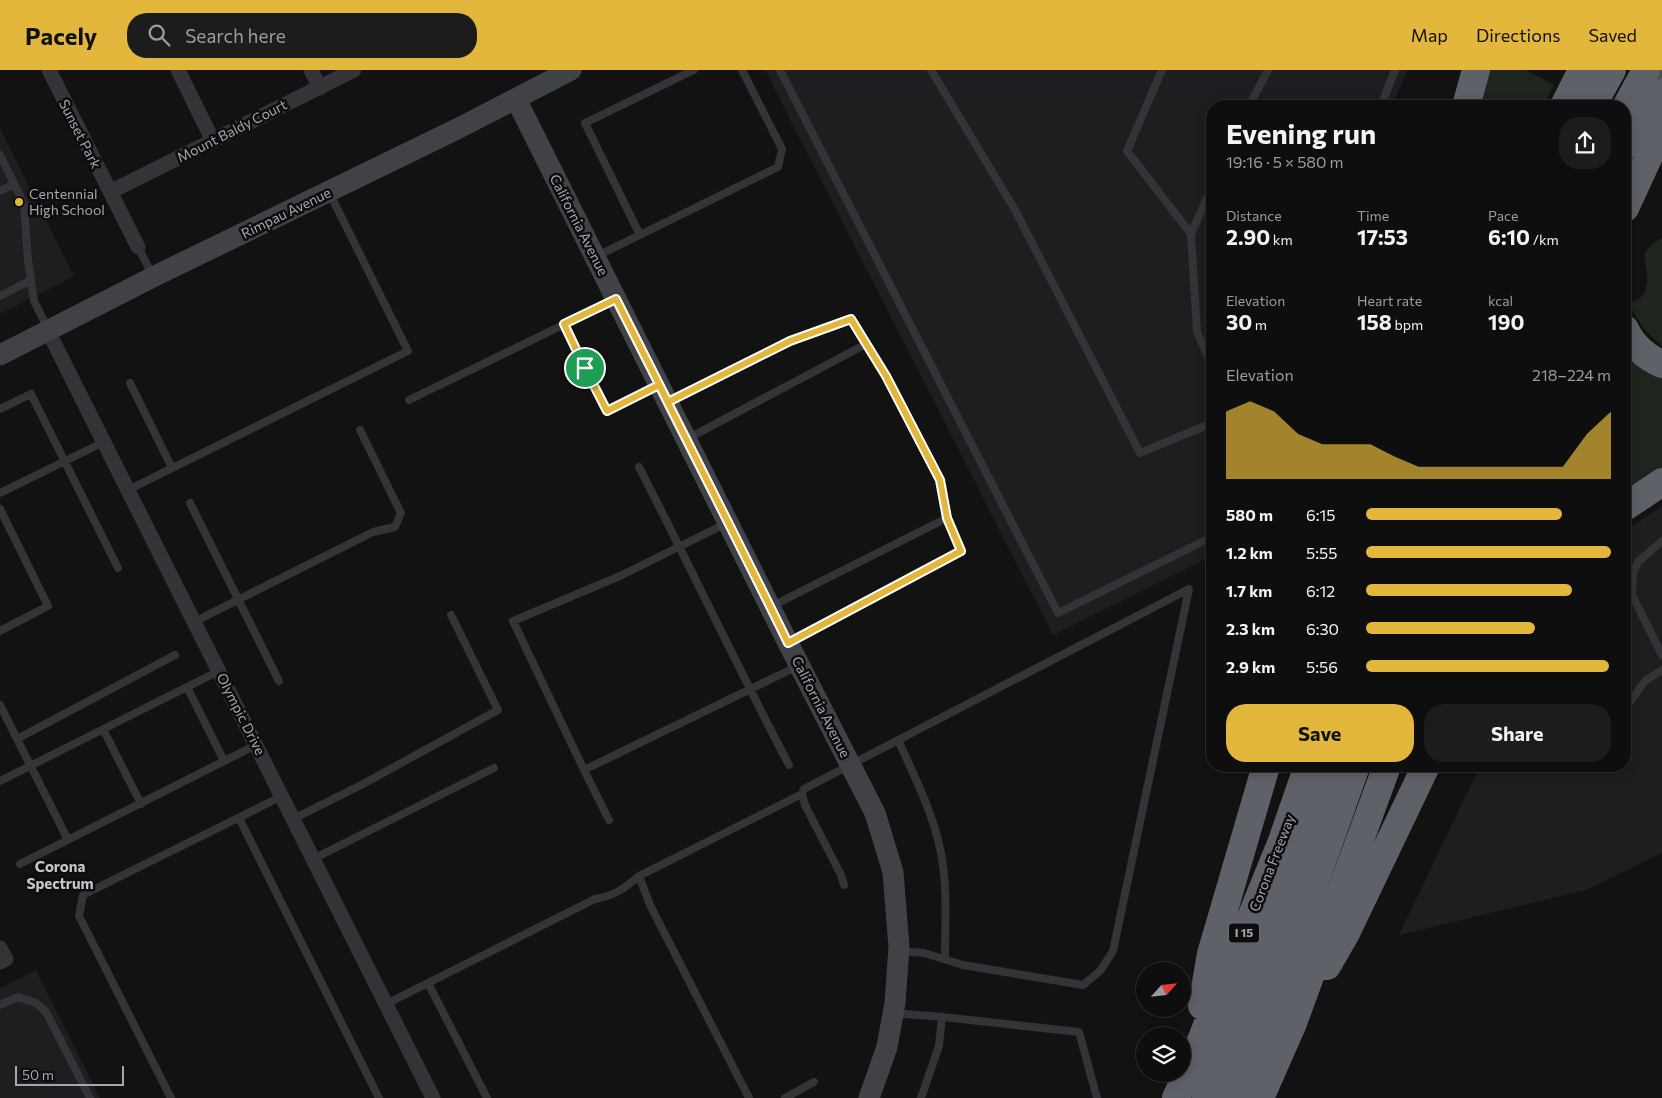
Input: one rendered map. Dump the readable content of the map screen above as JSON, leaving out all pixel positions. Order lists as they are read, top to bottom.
{
  "streets": {
    "highway": ["Corona Freeway", "I 15"],
    "main road": ["Rimpau Avenue", "California Avenue"],
    "street": ["Mount Baldy Court", "Sunset Park", "Olympic Drive"]
  },
  "crossings": [
    ["Mount Baldy Court", "Sunset Park"],
    ["Sunset Park", "Rimpau Avenue"],
    ["Rimpau Avenue", "California Avenue"],
    ["Rimpau Avenue", "Olympic Drive"]
  ],
  "districts": ["Corona Spectrum"],
  "places": ["Centennial High School"],
  "scale_bar": "50 m",
  "north": "top right",
  "page": {
    "header": "Pacely",
    "search": "Search here",
    "nav": ["Map", "Directions", "Saved"],
    "heading": ["Evening run", "19:16 · 5 × 580 m"],
    "stats": [
      ["Distance", "2.90 km"],
      ["Time", "17:53"],
      ["Pace", "6:10 /km"],
      ["Elevation", "30 m"],
      ["Heart rate", "158 bpm"],
      ["kcal", "190"]
    ],
    "chart": ["Elevation", "218–224 m"],
    "list": [
      {
        "name": "580 m",
        "note": "6:15"
      },
      {
        "name": "1.2 km",
        "note": "5:55"
      },
      {
        "name": "1.7 km",
        "note": "6:12"
      },
      {
        "name": "2.3 km",
        "note": "6:30"
      },
      {
        "name": "2.9 km",
        "note": "5:56"
      }
    ],
    "buttons": ["Save", "Share"],
    "scale": "50 m"
  }
}
